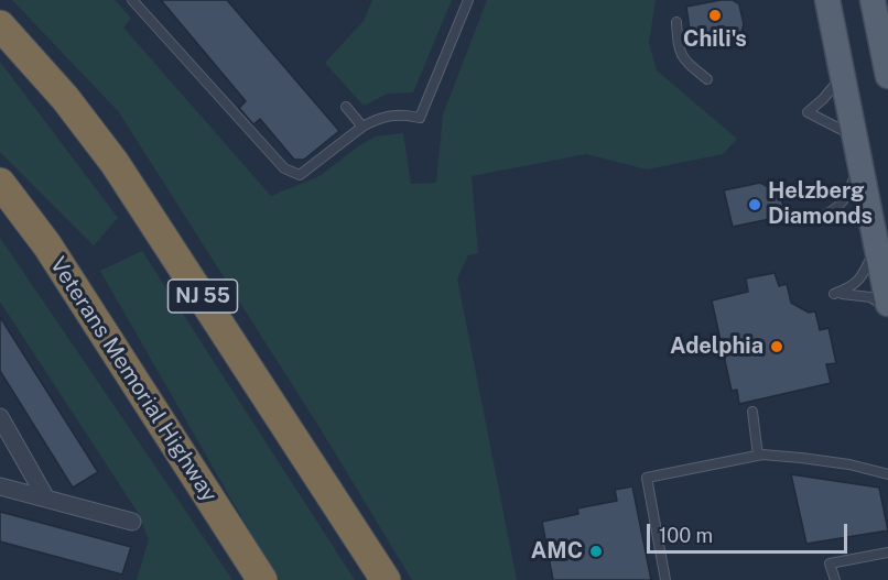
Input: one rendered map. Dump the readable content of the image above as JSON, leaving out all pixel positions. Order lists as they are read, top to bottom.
{
  "streets": {
    "highway": ["NJ 55", "Veterans Memorial Highway"]
  },
  "places": [
    "Chili's",
    "Helzberg Diamonds",
    "Adelphia",
    "AMC"
  ],
  "scale_bar": "100 m"
}
